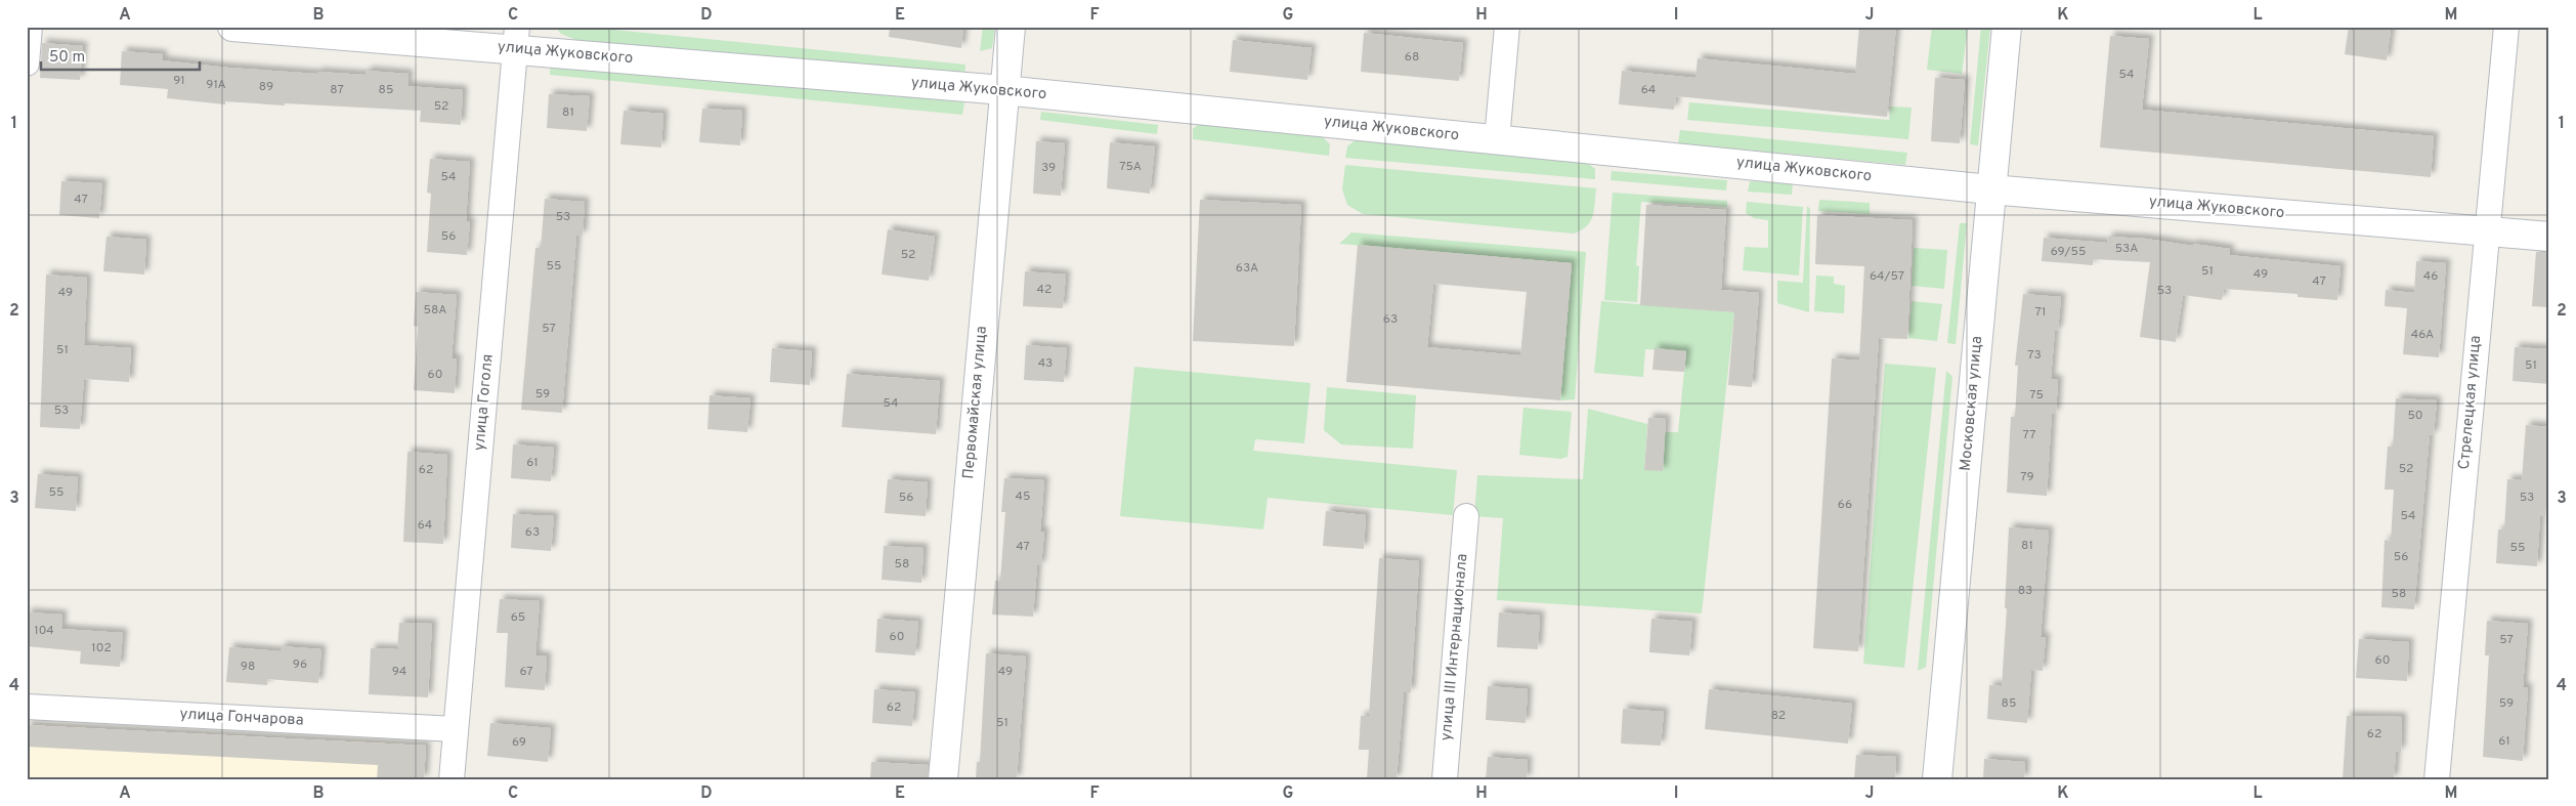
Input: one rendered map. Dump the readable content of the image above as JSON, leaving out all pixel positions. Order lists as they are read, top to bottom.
{
  "streets": {
    "street": [
      "улица Жуковского",
      "улица Гоголя",
      "Первомайская улица",
      "Стрелецкая улица",
      "Московская улица",
      "улица III Интернационала",
      "улица Гончарова"
    ]
  },
  "crossings": [
    ["улица Жуковского", "улица Гоголя"],
    ["улица Жуковского", "Первомайская улица"],
    ["улица Жуковского", "Стрелецкая улица"],
    ["улица Жуковского", "Московская улица"],
    ["улица Гоголя", "улица Гончарова"]
  ],
  "house_numbers": [
    "68",
    "54",
    "91",
    "91А",
    "89",
    "87",
    "85",
    "64",
    "52",
    "81",
    "75А",
    "39",
    "54",
    "47",
    "53",
    "56",
    "53А",
    "69/55",
    "52",
    "55",
    "63А",
    "51",
    "49",
    "64/57",
    "46",
    "47",
    "42",
    "53",
    "49",
    "58А",
    "71",
    "63",
    "57",
    "46А",
    "51",
    "73",
    "43",
    "51",
    "60",
    "59",
    "75",
    "54",
    "53",
    "50",
    "77",
    "61",
    "52",
    "62",
    "79",
    "55",
    "45",
    "56",
    "53",
    "66",
    "54",
    "64",
    "63",
    "81",
    "47",
    "55",
    "56",
    "58",
    "83",
    "58",
    "65",
    "104",
    "60",
    "57",
    "102",
    "60",
    "96",
    "98",
    "94",
    "67",
    "49",
    "85",
    "59",
    "62",
    "82",
    "51",
    "62",
    "61",
    "69"
  ],
  "scale_bar": "50 m",
  "grid": {
    "columns": [
      "A",
      "B",
      "C",
      "D",
      "E",
      "F",
      "G",
      "H",
      "I",
      "J",
      "K",
      "L",
      "M"
    ],
    "rows": [
      "1",
      "2",
      "3",
      "4"
    ]
  }
}
